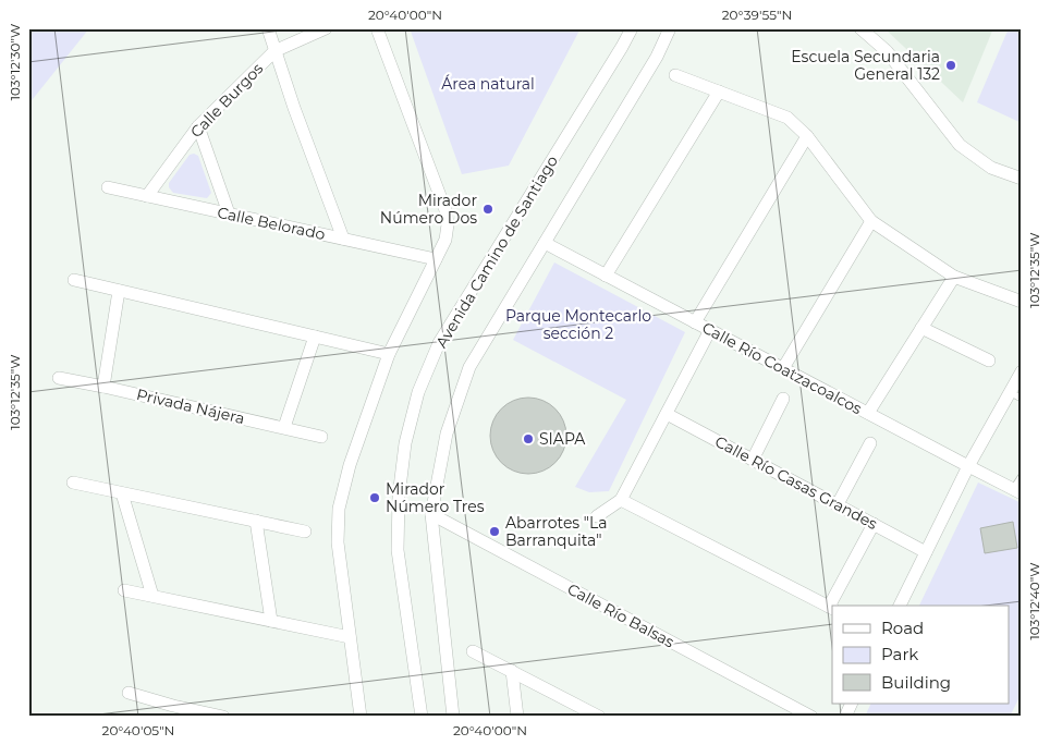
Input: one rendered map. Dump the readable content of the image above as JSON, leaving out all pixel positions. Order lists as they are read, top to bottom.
{
  "streets": {
    "street": [
      "Calle Burgos",
      "Calle Belorado",
      "Avenida Camino de Santiago",
      "Calle Río Coatzacoalcos",
      "Privada Nájera",
      "Calle Río Casas Grandes",
      "Calle Río Balsas"
    ]
  },
  "crossings": [
    ["Calle Burgos", "Calle Belorado"]
  ],
  "parks": ["Área natural", "Parque Montecarlo sección 2"],
  "places": [
    "Escuela Secundaria General 132",
    "Mirador Número Dos",
    "SIAPA",
    "Mirador Número Tres",
    "Abarrotes \"La Barranquita\""
  ],
  "legend": ["Road", "Park", "Building"],
  "coordinates": [
    "20°40'00\"N",
    "20°39'55\"N",
    "103°12'30\"W",
    "103°12'35\"W",
    "103°12'40\"W",
    "20°40'05\"N"
  ]
}
